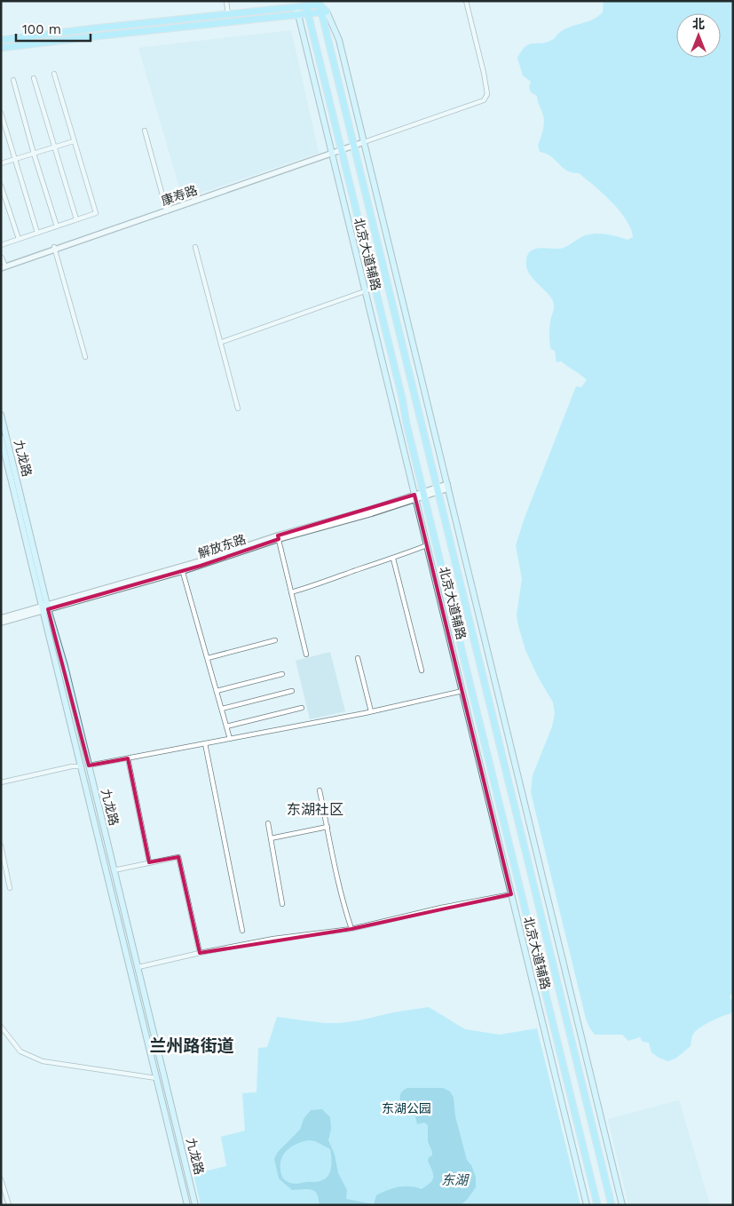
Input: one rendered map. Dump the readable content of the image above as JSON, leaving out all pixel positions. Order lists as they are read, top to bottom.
{
  "streets": {
    "main road": ["北京大道辅路", "九龙路"],
    "street": ["康寿路", "解放东路"]
  },
  "crossings": [
    ["康寿路", "北京大道辅路"],
    ["北京大道辅路", "解放东路"],
    ["九龙路", "解放东路"]
  ],
  "districts": ["东湖社区", "兰州路街道"],
  "water": ["东湖"],
  "parks": ["东湖公园"],
  "scale_bar": "100 m",
  "north": "top"
}
